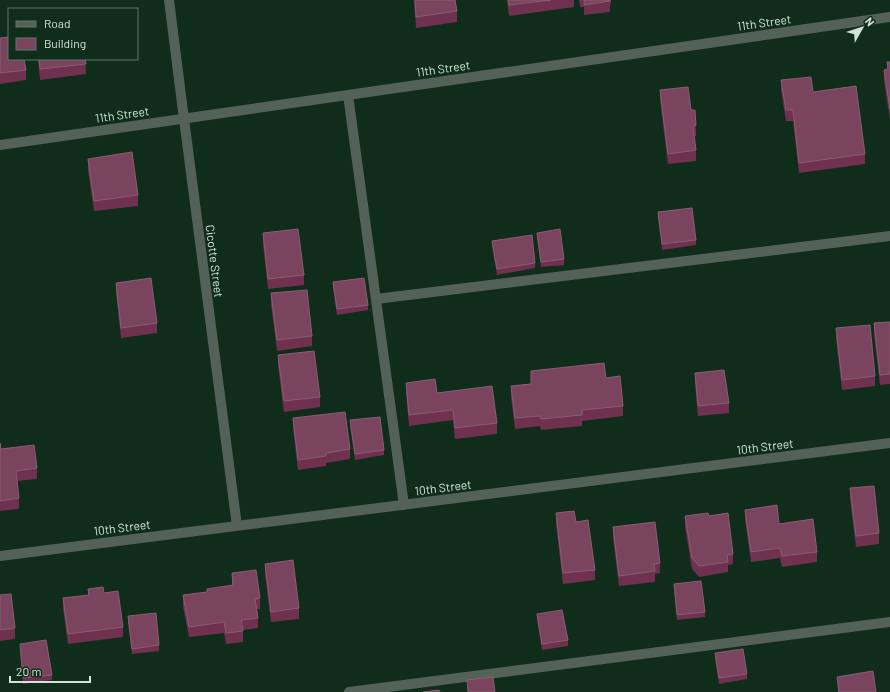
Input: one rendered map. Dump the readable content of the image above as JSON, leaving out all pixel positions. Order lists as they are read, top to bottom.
{
  "streets": {
    "street": ["11th Street", "Cicotte Street", "10th Street"]
  },
  "crossings": [
    ["11th Street", "Cicotte Street"],
    ["Cicotte Street", "10th Street"]
  ],
  "legend": ["Road", "Building"],
  "scale_bar": "20 m",
  "north": "top right"
}
